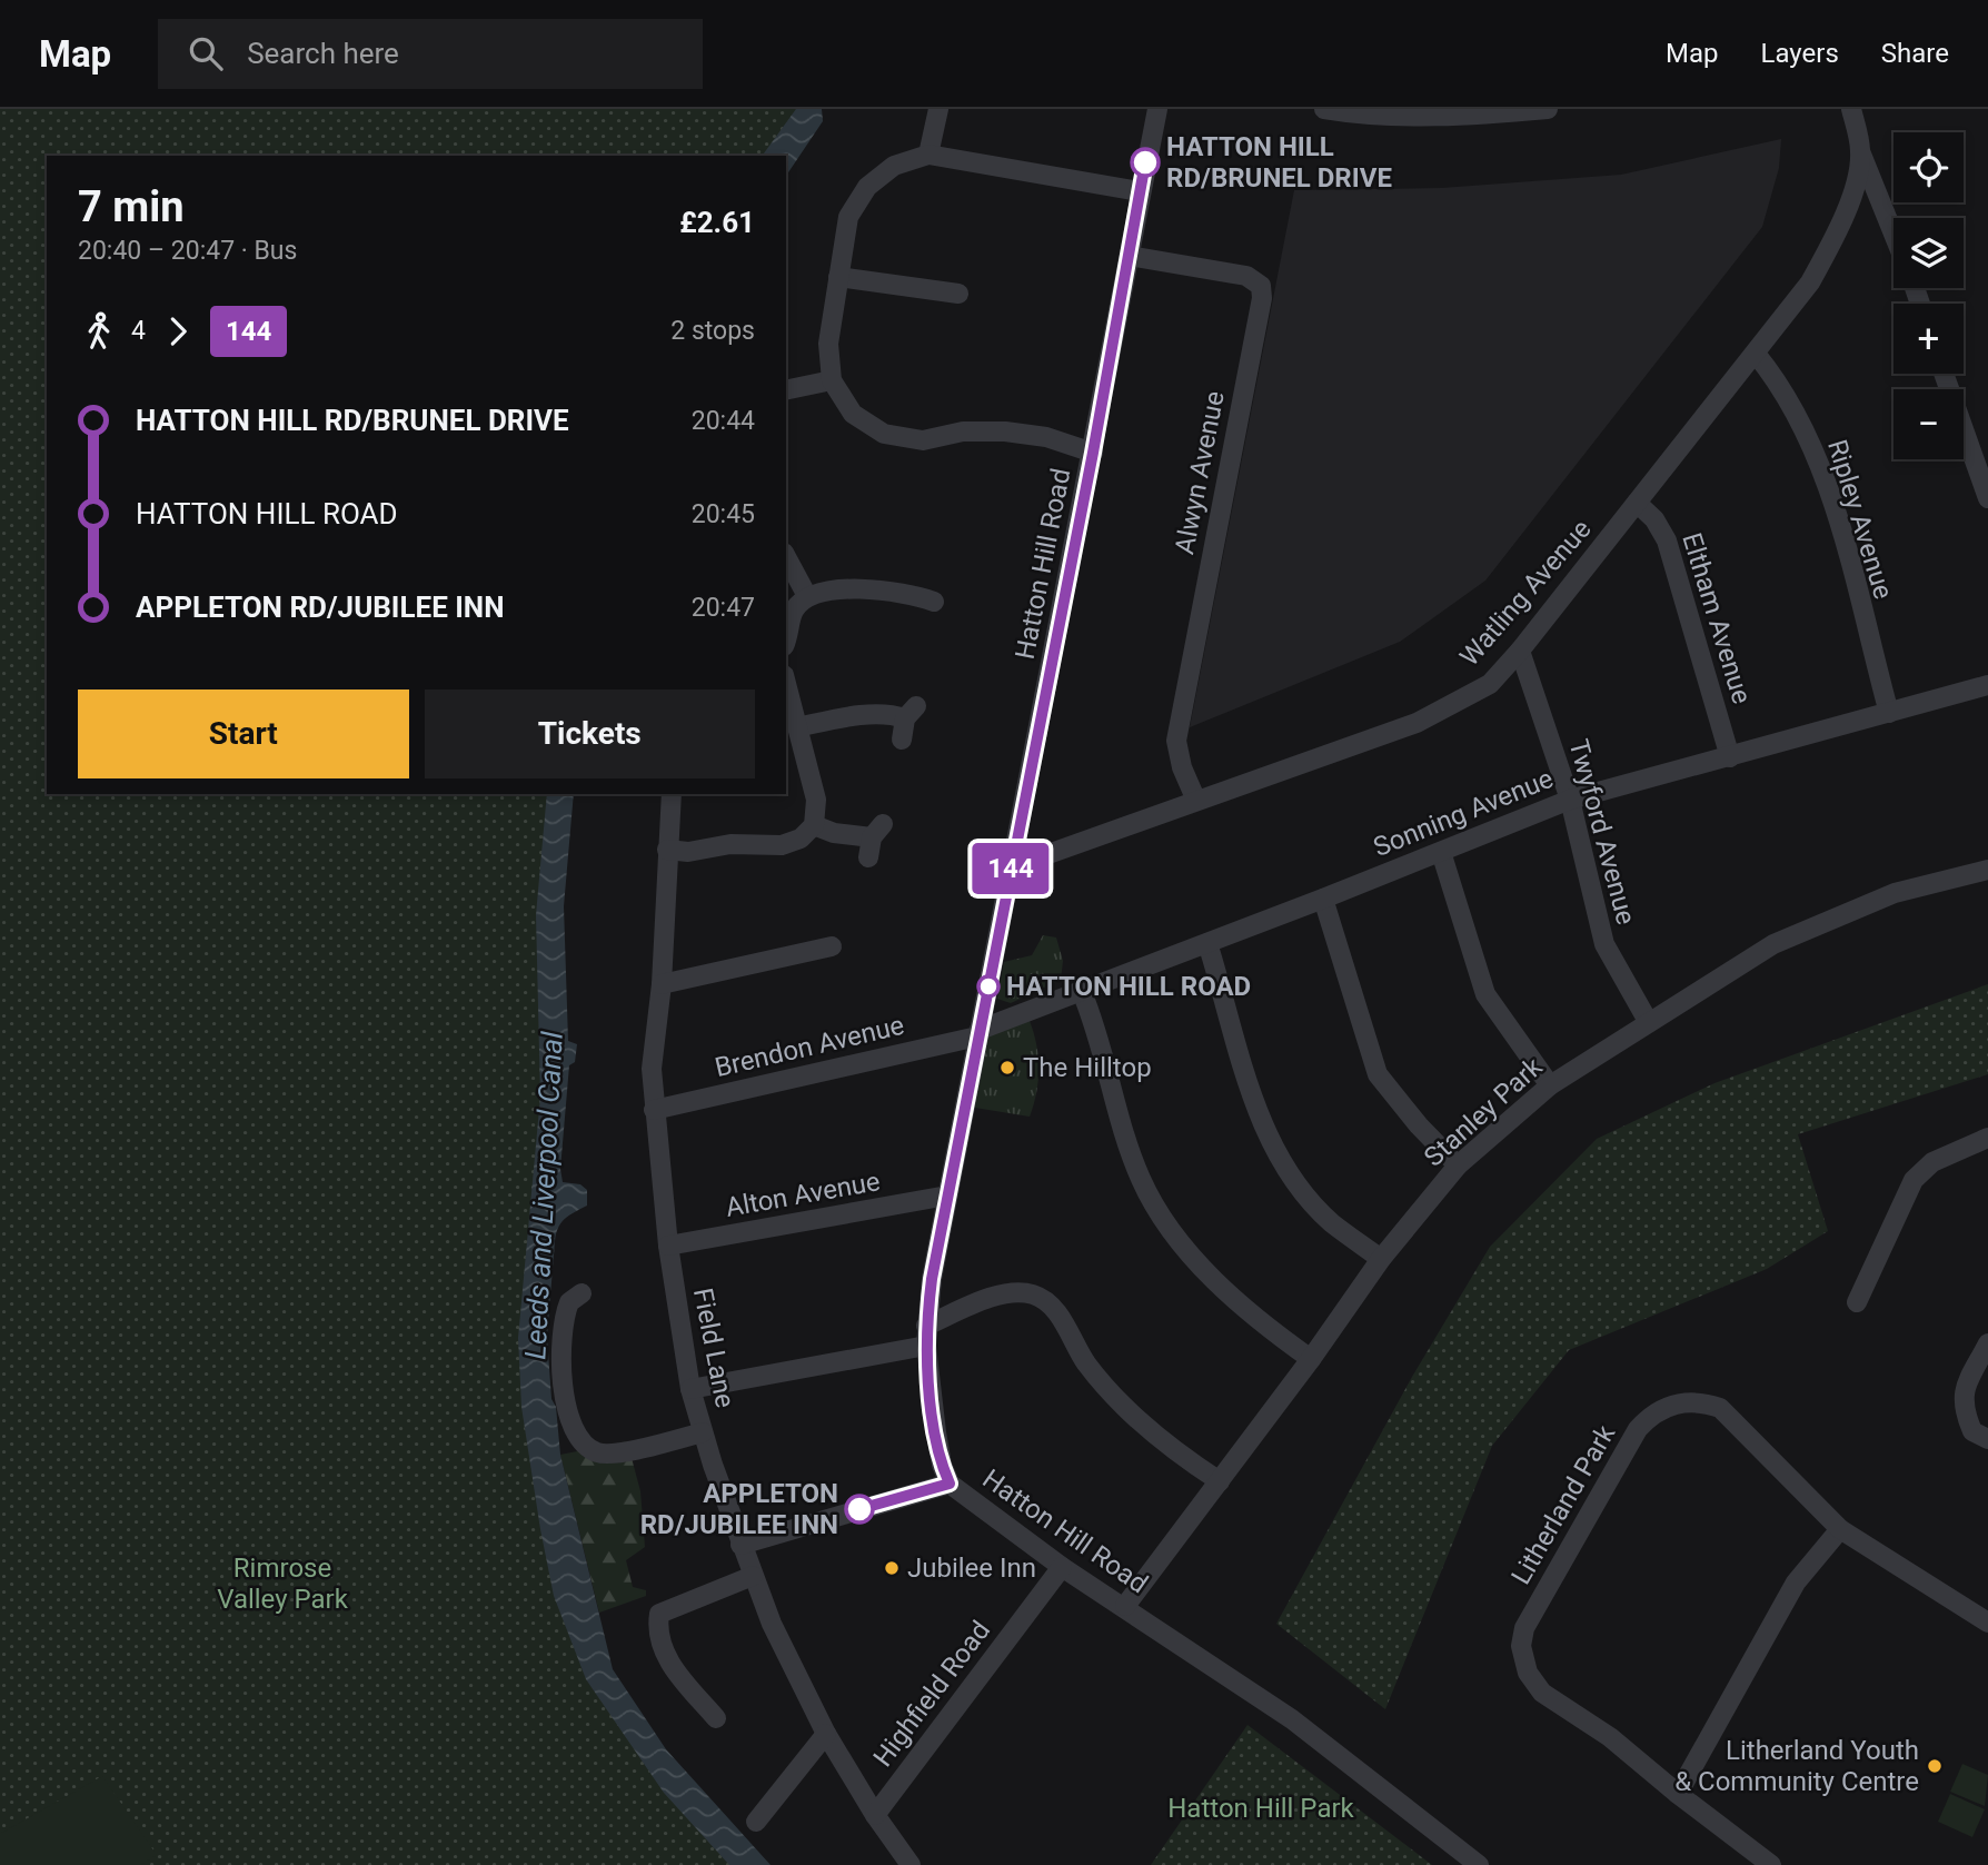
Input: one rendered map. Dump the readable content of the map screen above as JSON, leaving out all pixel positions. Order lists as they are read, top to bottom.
{
  "streets": {
    "street": [
      "Alwyn Avenue",
      "Ripley Avenue",
      "Hatton Hill Road",
      "Watling Avenue",
      "Eltham Avenue",
      "Sonning Avenue",
      "Twyford Avenue",
      "Brendon Avenue",
      "Stanley Park",
      "Alton Avenue",
      "Field Lane",
      "Litherland Park",
      "Highfield Road"
    ]
  },
  "crossings": [
    ["Alwyn Avenue", "Hatton Hill Road"],
    ["Alwyn Avenue", "Watling Avenue"],
    ["Ripley Avenue", "Watling Avenue"],
    ["Ripley Avenue", "Sonning Avenue"],
    ["Hatton Hill Road", "Watling Avenue"],
    ["Hatton Hill Road", "Sonning Avenue"],
    ["Hatton Hill Road", "Brendon Avenue"],
    ["Hatton Hill Road", "Stanley Park"],
    ["Hatton Hill Road", "Alton Avenue"],
    ["Hatton Hill Road", "Highfield Road"],
    ["Watling Avenue", "Eltham Avenue"],
    ["Watling Avenue", "Twyford Avenue"],
    ["Eltham Avenue", "Sonning Avenue"],
    ["Sonning Avenue", "Twyford Avenue"],
    ["Sonning Avenue", "Brendon Avenue"],
    ["Twyford Avenue", "Stanley Park"],
    ["Brendon Avenue", "Field Lane"],
    ["Alton Avenue", "Field Lane"],
    ["Field Lane", "Highfield Road"]
  ],
  "water": ["Leeds and Liverpool Canal"],
  "parks": ["Rimrose Valley Park", "Hatton Hill Park"],
  "places": [
    "HATTON HILL RD/BRUNEL DRIVE",
    "HATTON HILL ROAD",
    "The Hilltop",
    "APPLETON RD/JUBILEE INN",
    "Jubilee Inn",
    "Litherland Youth & Community Centre"
  ],
  "lines": ["bus line 144"],
  "page": {
    "header": "Map",
    "search": "Search here",
    "nav": ["Map", "Layers", "Share"],
    "on_map": "144",
    "map_buttons": ["+", "−"],
    "heading": ["7 min", "20:40 – 20:47 · Bus", "£2.61"],
    "legs": ["4", "144", "2 stops"],
    "list": [
      {
        "name": "HATTON HILL RD/BRUNEL DRIVE",
        "value": "20:44"
      },
      {
        "name": "HATTON HILL ROAD",
        "value": "20:45"
      },
      {
        "name": "APPLETON RD/JUBILEE INN",
        "value": "20:47"
      }
    ],
    "buttons": ["Start", "Tickets"]
  }
}
